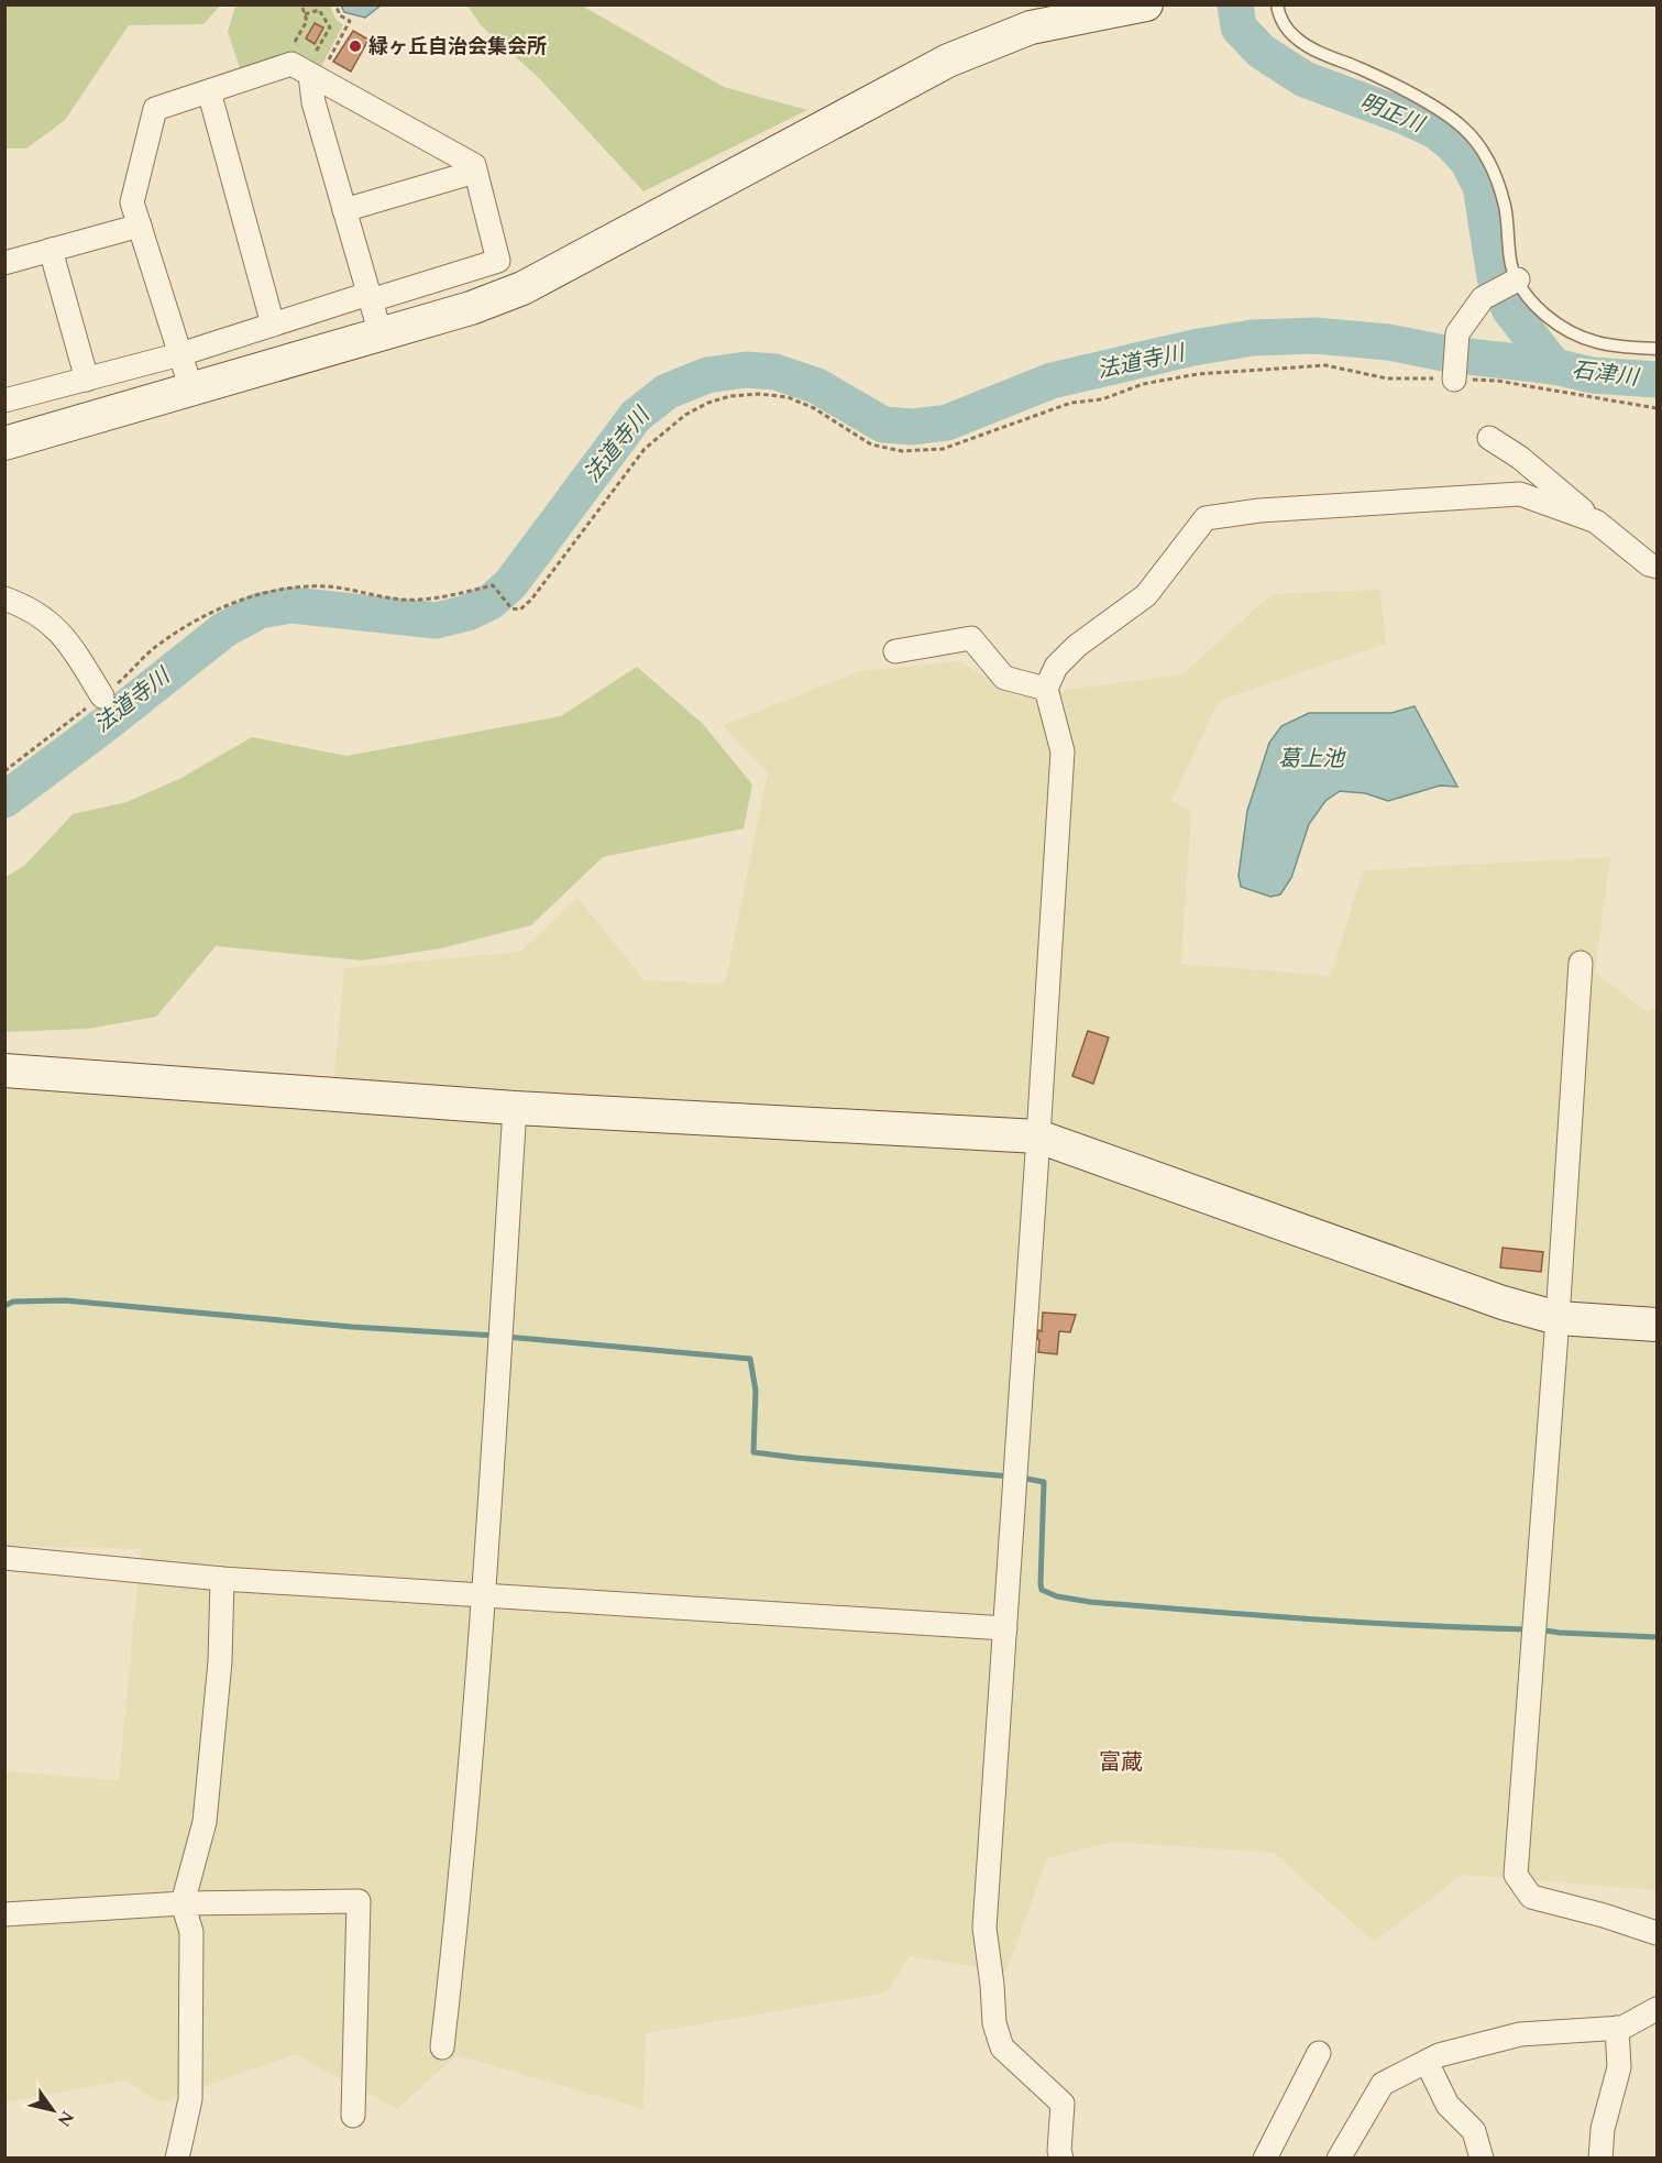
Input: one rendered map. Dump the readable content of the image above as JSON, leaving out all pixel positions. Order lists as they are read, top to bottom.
{
  "districts": ["富蔵"],
  "water": [
    "明正川",
    "法道寺川",
    "石津川",
    "葛上池"
  ],
  "places": ["緑ヶ丘自治会集会所"],
  "north": "bottom right"
}
